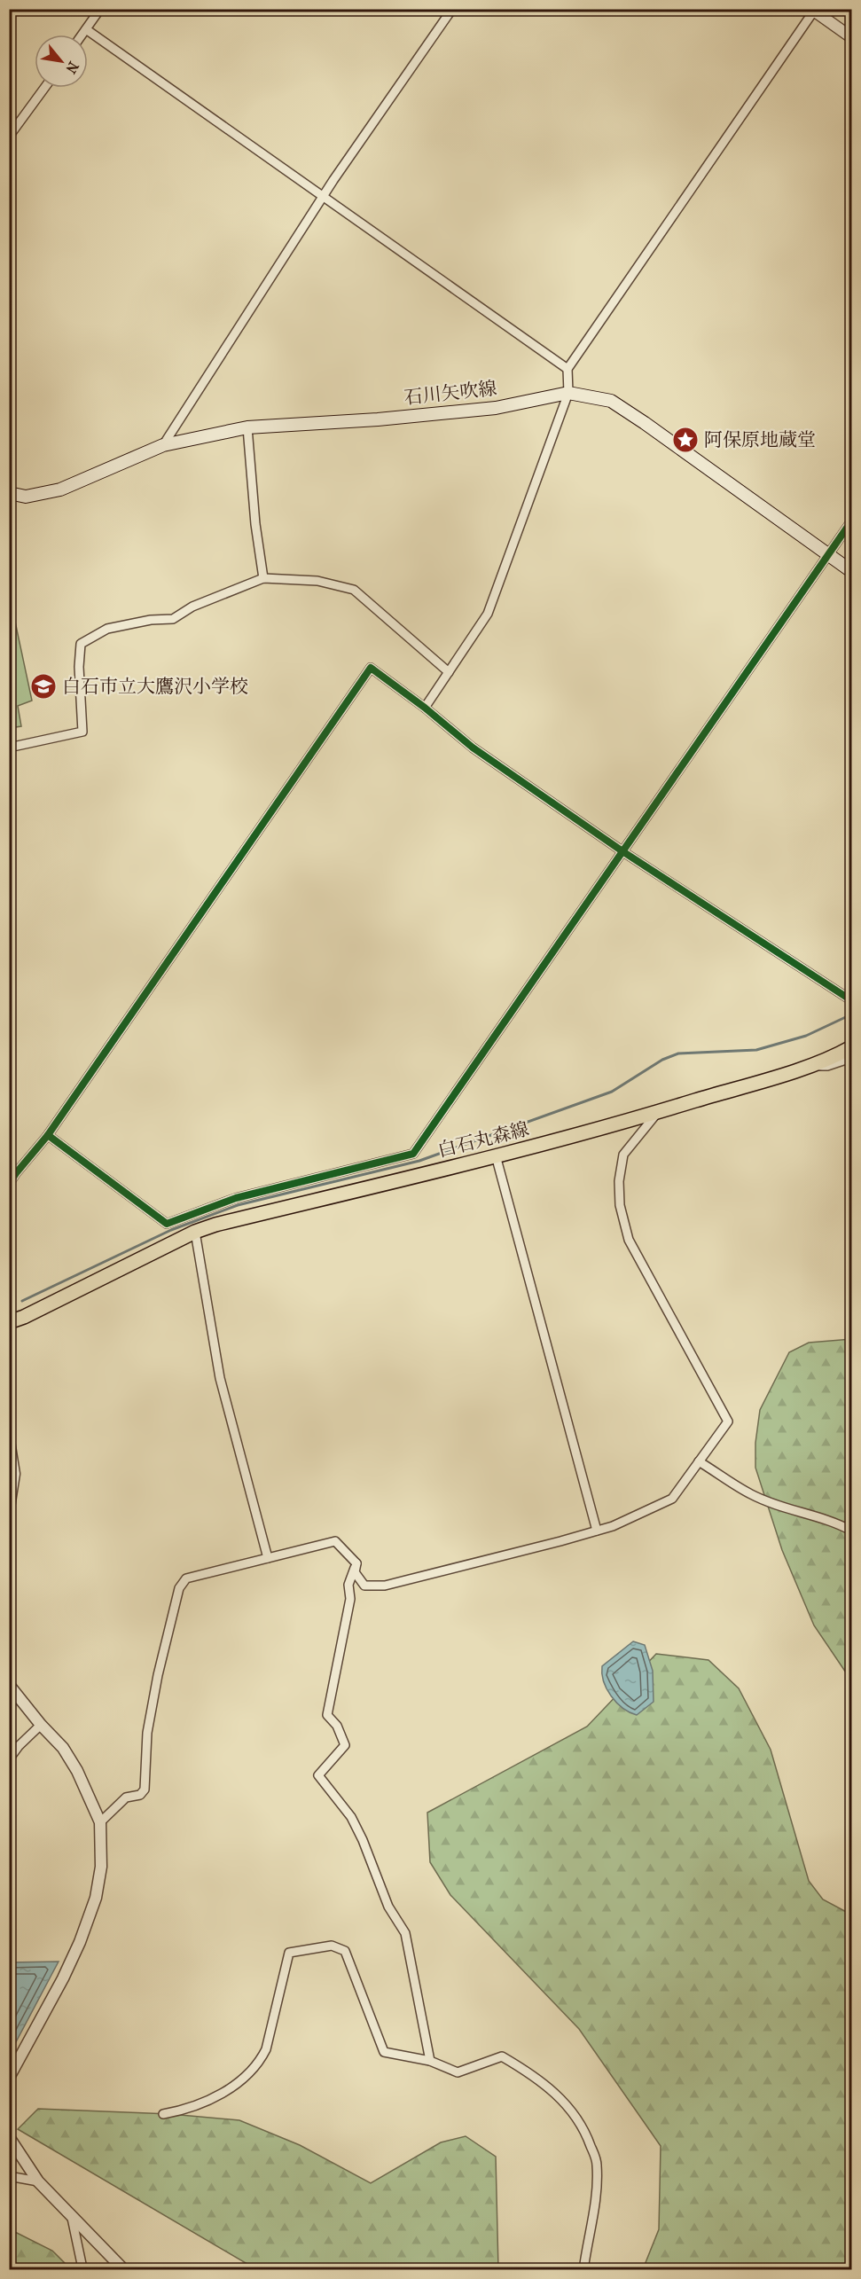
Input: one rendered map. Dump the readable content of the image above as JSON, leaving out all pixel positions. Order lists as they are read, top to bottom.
{
  "streets": {
    "main road": ["石川矢吹線", "白石丸森線"]
  },
  "places": {
    "place": ["阿保原地蔵堂"],
    "school or university": ["白石市立大鷹沢小学校"]
  },
  "north": "bottom right"
}
